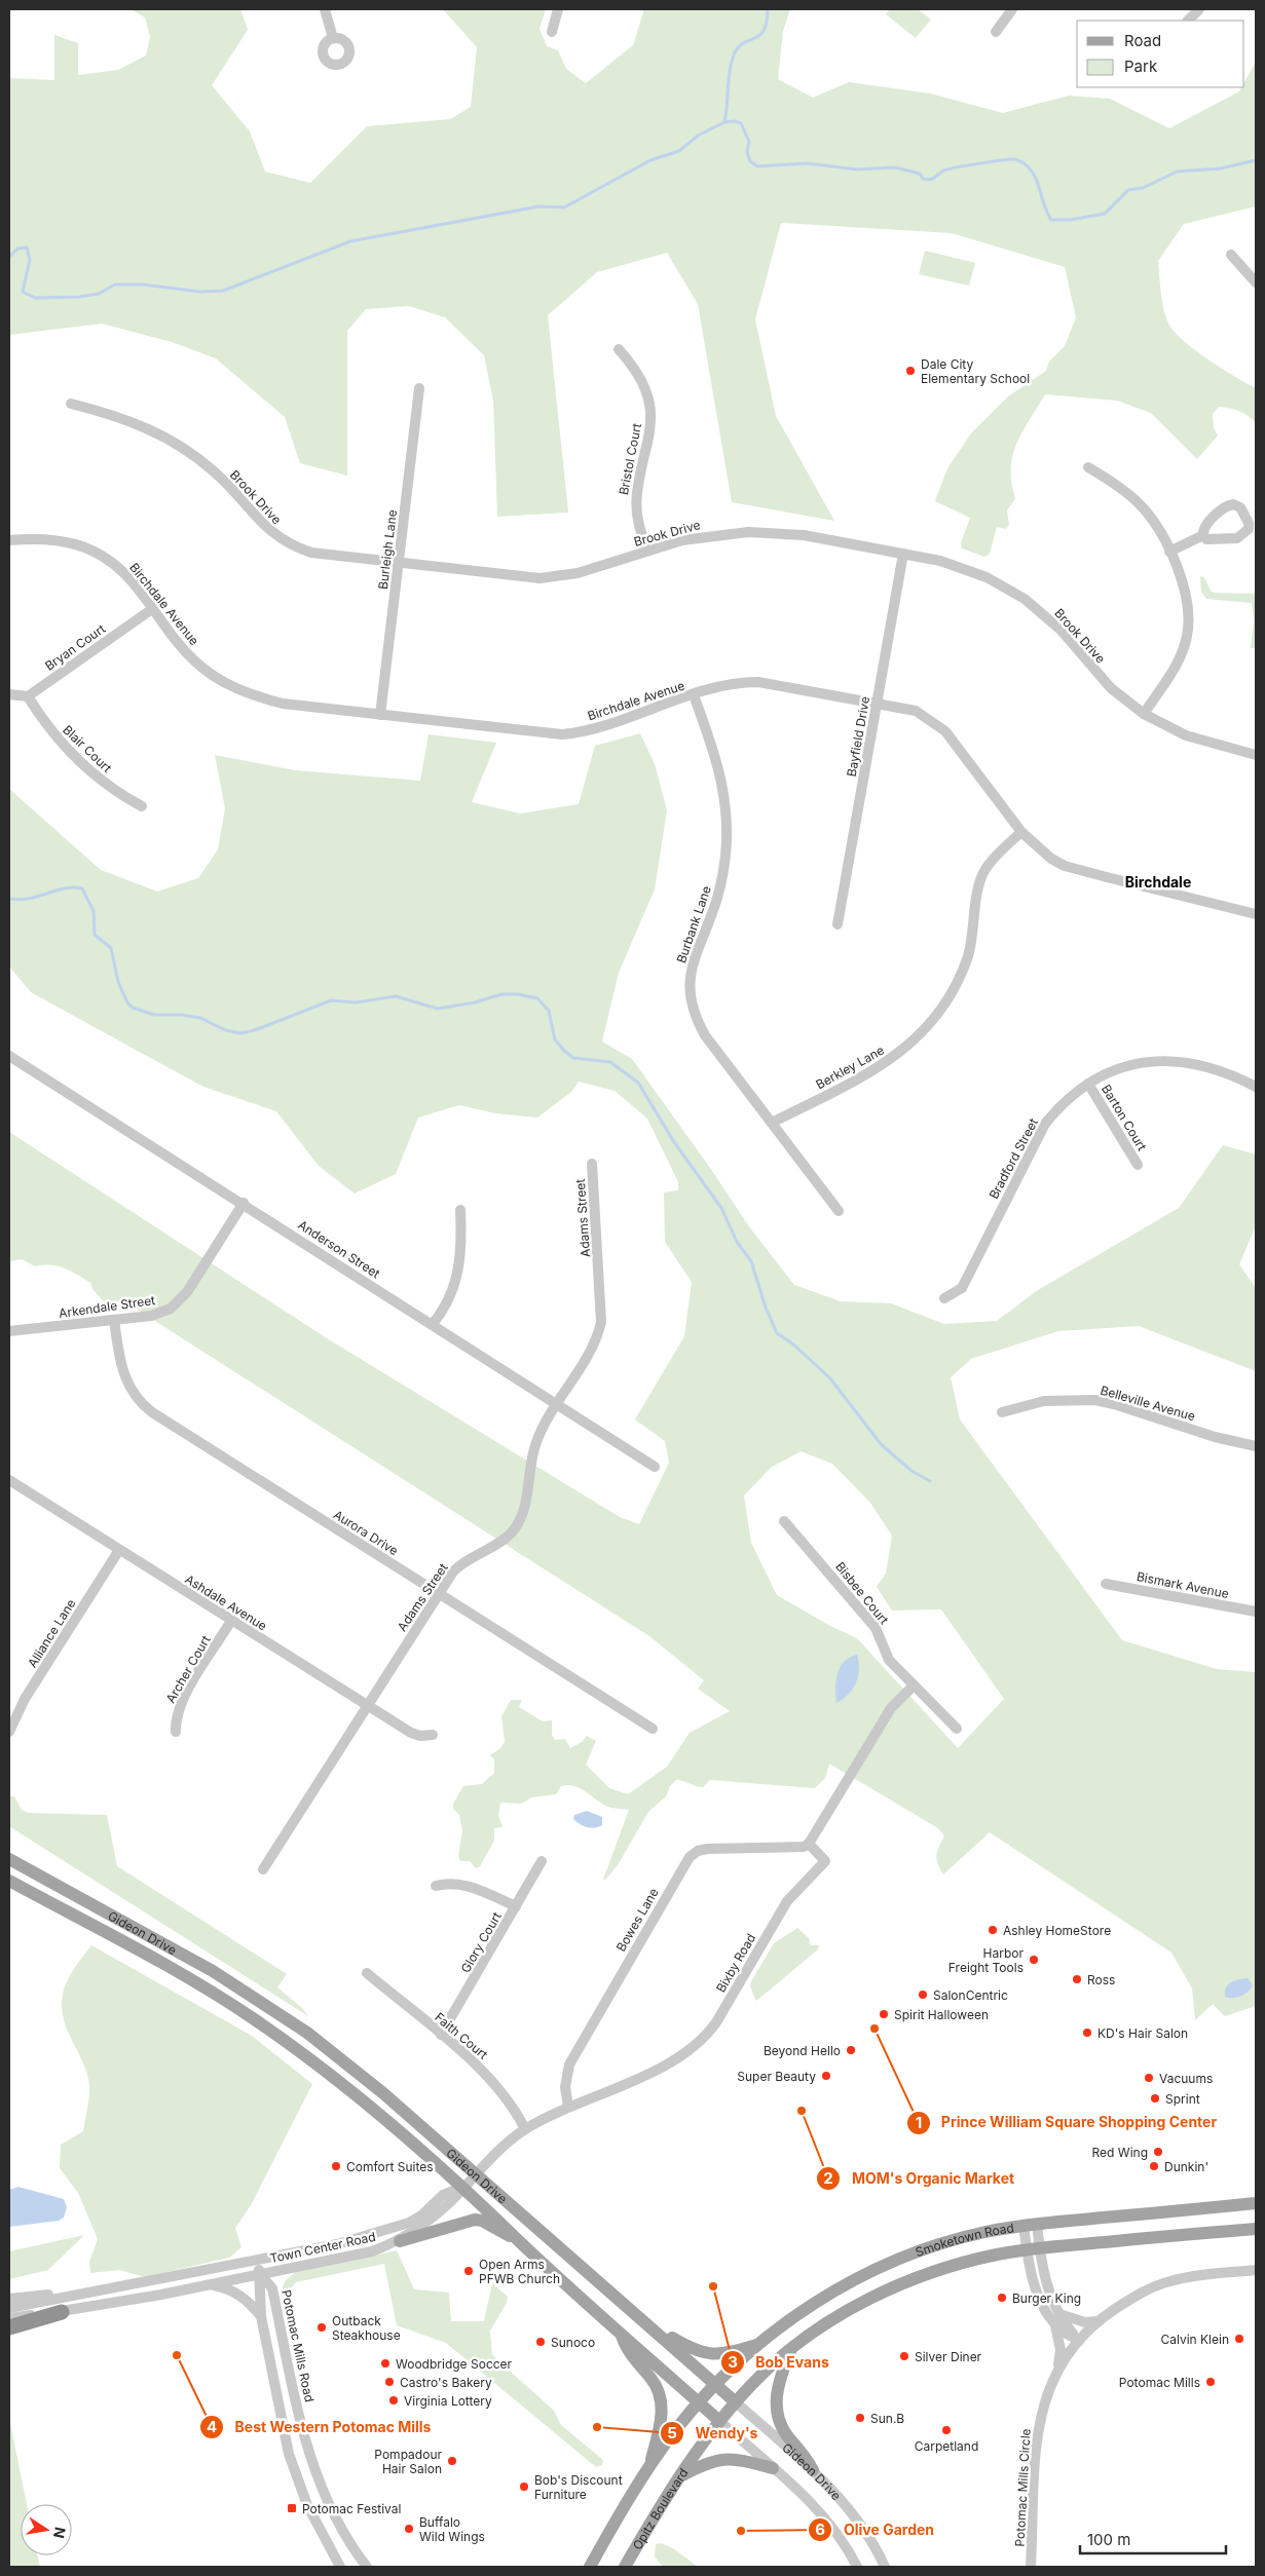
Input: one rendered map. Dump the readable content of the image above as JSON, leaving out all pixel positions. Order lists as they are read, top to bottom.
{
  "streets": {
    "main road": ["Gideon Drive", "Smoketown Road", "Opitz Boulevard"],
    "street": [
      "Bristol Court",
      "Brook Drive",
      "Burleigh Lane",
      "Birchdale Avenue",
      "Bryan Court",
      "Bayfield Drive",
      "Blair Court",
      "Burbank Lane",
      "Berkley Lane",
      "Barton Court",
      "Bradford Street",
      "Adams Street",
      "Anderson Street",
      "Arkendale Street",
      "Belleville Avenue",
      "Aurora Drive",
      "Bismark Avenue",
      "Bisbee Court",
      "Ashdale Avenue",
      "Alliance Lane",
      "Archer Court",
      "Bowes Lane",
      "Glory Court",
      "Bixby Road",
      "Faith Court",
      "Town Center Road",
      "Potomac Mills Road",
      "Potomac Mills Circle"
    ]
  },
  "crossings": [
    ["Bristol Court", "Brook Drive"],
    ["Brook Drive", "Burleigh Lane"],
    ["Brook Drive", "Bayfield Drive"],
    ["Burleigh Lane", "Birchdale Avenue"],
    ["Birchdale Avenue", "Bryan Court"],
    ["Birchdale Avenue", "Bayfield Drive"],
    ["Birchdale Avenue", "Burbank Lane"],
    ["Birchdale Avenue", "Berkley Lane"],
    ["Bryan Court", "Blair Court"],
    ["Burbank Lane", "Berkley Lane"],
    ["Barton Court", "Bradford Street"],
    ["Adams Street", "Anderson Street"],
    ["Adams Street", "Aurora Drive"],
    ["Adams Street", "Ashdale Avenue"],
    ["Anderson Street", "Arkendale Street"],
    ["Arkendale Street", "Aurora Drive"],
    ["Ashdale Avenue", "Alliance Lane"],
    ["Ashdale Avenue", "Archer Court"],
    ["Bowes Lane", "Bixby Road"],
    ["Gideon Drive", "Bixby Road"],
    ["Gideon Drive", "Smoketown Road"],
    ["Gideon Drive", "Town Center Road"],
    ["Gideon Drive", "Opitz Boulevard"],
    ["Glory Court", "Faith Court"],
    ["Bixby Road", "Faith Court"],
    ["Bixby Road", "Town Center Road"],
    ["Smoketown Road", "Opitz Boulevard"],
    ["Town Center Road", "Potomac Mills Road"]
  ],
  "districts": ["Birchdale"],
  "places": {
    "other": [
      "Dale City Elementary School",
      "Ashley HomeStore",
      "Harbor Freight Tools",
      "Ross",
      "SalonCentric",
      "Spirit Halloween",
      "Prince William Square Shopping Center",
      "KD's Hair Salon",
      "Beyond Hello",
      "Super Beauty",
      "Vacuums",
      "Sprint",
      "MOM's Organic Market",
      "Red Wing",
      "Comfort Suites",
      "Dunkin'",
      "Open Arms PFWB Church",
      "Bob Evans",
      "Burger King",
      "Outback Steakhouse",
      "Calvin Klein",
      "Sunoco",
      "Best Western Potomac Mills",
      "Silver Diner",
      "Woodbridge Soccer",
      "Castro's Bakery",
      "Potomac Mills",
      "Virginia Lottery",
      "Sun.B",
      "Wendy's",
      "Carpetland",
      "Pompadour Hair Salon",
      "Bob's Discount Furniture",
      "Buffalo Wild Wings",
      "Olive Garden"
    ],
    "transit": ["Potomac Festival"]
  },
  "legend": ["Road", "Park"],
  "scale_bar": "100 m",
  "north": "right"
}
